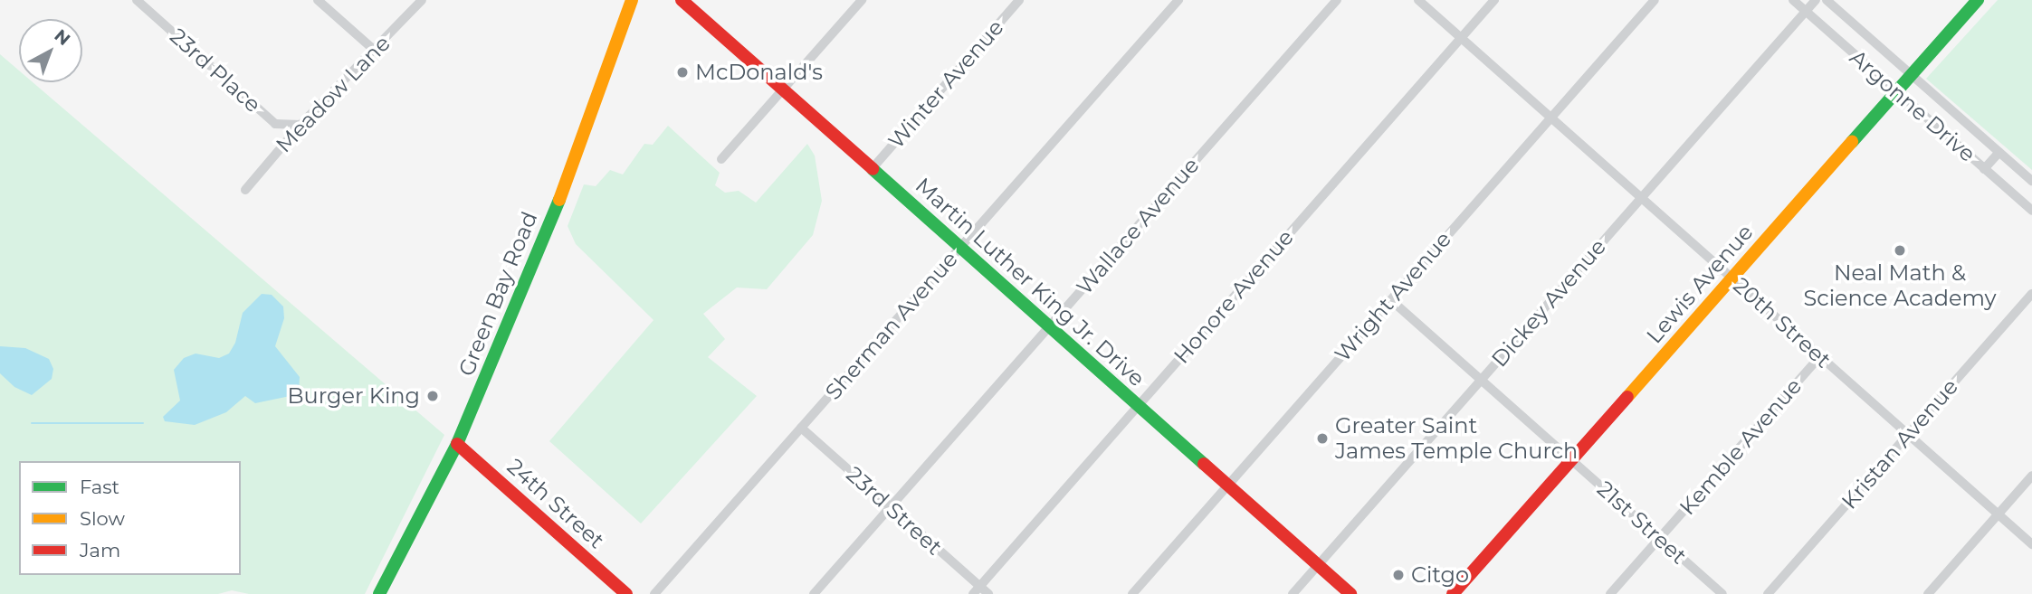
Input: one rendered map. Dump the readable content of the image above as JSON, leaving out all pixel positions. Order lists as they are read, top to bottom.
{
  "streets": {
    "main road": [
      "Martin Luther King Jr. Drive",
      "Lewis Avenue",
      "Green Bay Road",
      "24th Street"
    ],
    "street": [
      "23rd Place",
      "Winter Avenue",
      "Meadow Lane",
      "Argonne Drive",
      "Wallace Avenue",
      "Honore Avenue",
      "Wright Avenue",
      "Dickey Avenue",
      "20th Street",
      "Sherman Avenue",
      "Kristan Avenue",
      "Kemble Avenue",
      "23rd Street",
      "21st Street"
    ]
  },
  "crossings": [
    ["23rd Place", "Meadow Lane"],
    ["Winter Avenue", "Martin Luther King Jr. Drive"],
    ["Argonne Drive", "Lewis Avenue"],
    ["Argonne Drive", "Dickey Avenue"],
    ["Wallace Avenue", "Martin Luther King Jr. Drive"],
    ["Wallace Avenue", "23rd Street"],
    ["Martin Luther King Jr. Drive", "Honore Avenue"],
    ["Martin Luther King Jr. Drive", "Wright Avenue"],
    ["Martin Luther King Jr. Drive", "Dickey Avenue"],
    ["Martin Luther King Jr. Drive", "Sherman Avenue"],
    ["Lewis Avenue", "20th Street"],
    ["Lewis Avenue", "21st Street"],
    ["Green Bay Road", "24th Street"],
    ["Honore Avenue", "20th Street"],
    ["Honore Avenue", "23rd Street"],
    ["Wright Avenue", "20th Street"],
    ["Wright Avenue", "21st Street"],
    ["Dickey Avenue", "20th Street"],
    ["Dickey Avenue", "21st Street"],
    ["20th Street", "Kristan Avenue"],
    ["20th Street", "Kemble Avenue"],
    ["Sherman Avenue", "23rd Street"],
    ["Kemble Avenue", "21st Street"]
  ],
  "places": [
    "McDonald's",
    "Neal Math & Science Academy",
    "Burger King",
    "Greater Saint James Temple Church",
    "Citgo"
  ],
  "legend": ["Fast", "Slow", "Jam"],
  "north": "top right"
}
